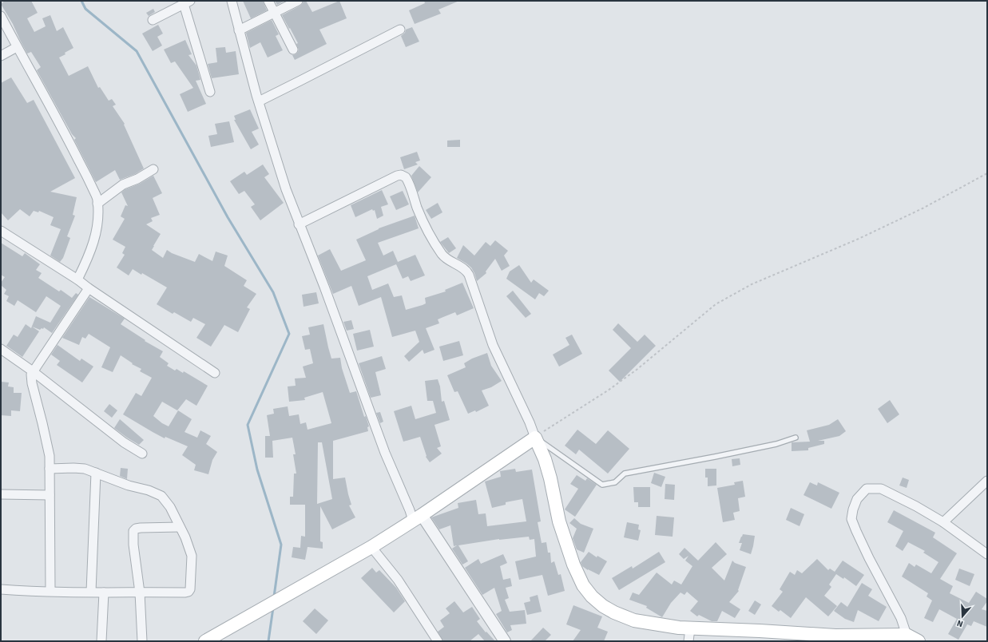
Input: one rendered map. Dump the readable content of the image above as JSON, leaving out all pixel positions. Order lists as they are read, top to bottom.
{
  "north": "bottom"
}
